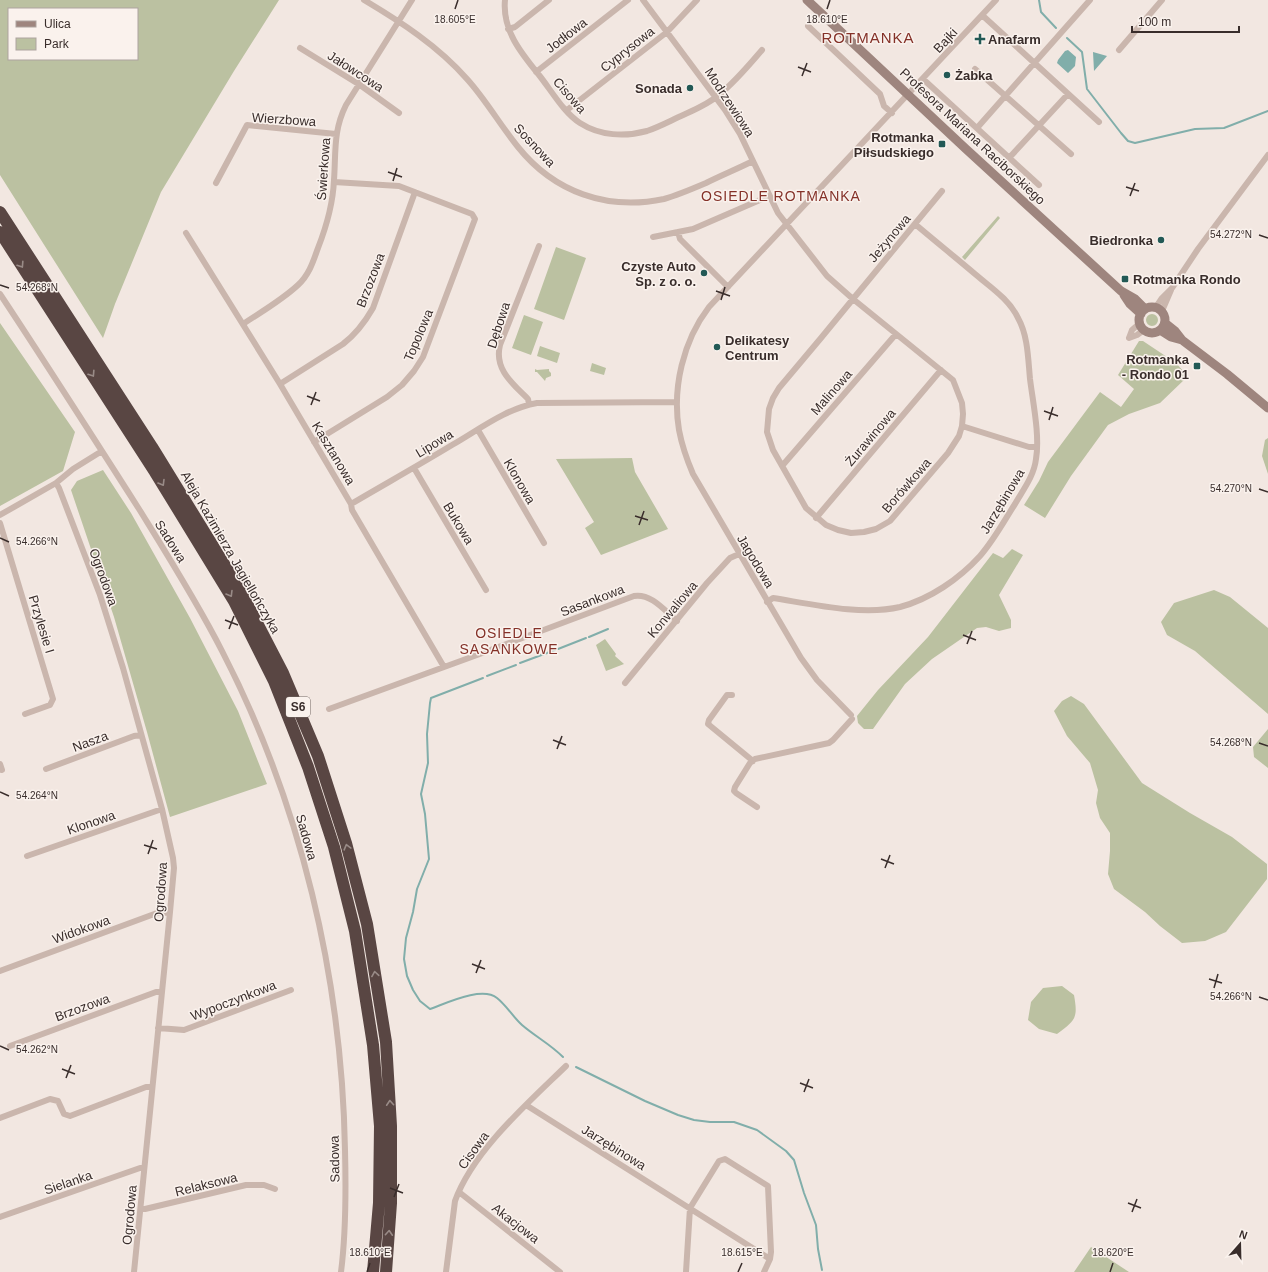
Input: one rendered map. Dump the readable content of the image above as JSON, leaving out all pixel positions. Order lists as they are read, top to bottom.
{
  "streets": {
    "highway": ["Aleja Kazimierza Jagiellończyka", "S6"],
    "main road": ["Profesora Mariana Raciborskiego"],
    "street": [
      "Jodłowa",
      "Bajki",
      "Cyprysowa",
      "Jałowcowa",
      "Cisowa",
      "Modrzewiowa",
      "Wierzbowa",
      "Sosnowa",
      "Świerkowa",
      "Jeżynowa",
      "Brzozowa",
      "Dębowa",
      "Topolowa",
      "Malinowa",
      "Żurawinowa",
      "Lipowa",
      "Kasztanowa",
      "Klonowa",
      "Borówkowa",
      "Jarzębinowa",
      "Bukowa",
      "Sadowa",
      "Jagodowa",
      "Ogrodowa",
      "Sasankowa",
      "Konwaliowa",
      "Przylesie I",
      "Nasza",
      "Widokowa",
      "Wypoczynkowa",
      "Sielanka",
      "Relaksowa",
      "Akacjowa"
    ]
  },
  "crossings": [
    ["Jodłowa", "Cisowa"],
    ["Bajki", "Modrzewiowa"],
    ["Bajki", "Profesora Mariana Raciborskiego"],
    ["Bajki", "Borówkowa"],
    ["Bajki", "Jagodowa"],
    ["Cyprysowa", "Cisowa"],
    ["Cyprysowa", "Modrzewiowa"],
    ["Jałowcowa", "Świerkowa"],
    ["Cisowa", "Modrzewiowa"],
    ["Cisowa", "Jarzębinowa"],
    ["Cisowa", "Akacjowa"],
    ["Modrzewiowa", "Sosnowa"],
    ["Modrzewiowa", "Borówkowa"],
    ["Modrzewiowa", "Jagodowa"],
    ["Wierzbowa", "Świerkowa"],
    ["Sosnowa", "Świerkowa"],
    ["Świerkowa", "Kasztanowa"],
    ["Jeżynowa", "Borówkowa"],
    ["Jeżynowa", "Jarzębinowa"],
    ["Brzozowa", "Topolowa"],
    ["Brzozowa", "Kasztanowa"],
    ["Brzozowa", "Ogrodowa"],
    ["Dębowa", "Lipowa"],
    ["Topolowa", "Kasztanowa"],
    ["Malinowa", "Borówkowa"],
    ["Żurawinowa", "Borówkowa"],
    ["Lipowa", "Kasztanowa"],
    ["Lipowa", "Klonowa"],
    ["Lipowa", "Bukowa"],
    ["Lipowa", "Jagodowa"],
    ["Kasztanowa", "Sasankowa"],
    ["Klonowa", "Ogrodowa"],
    ["Borówkowa", "Jagodowa"],
    ["Jarzębinowa", "Jagodowa"],
    ["Jagodowa", "Konwaliowa"],
    ["Ogrodowa", "Nasza"],
    ["Ogrodowa", "Widokowa"],
    ["Ogrodowa", "Wypoczynkowa"],
    ["Ogrodowa", "Sielanka"],
    ["Ogrodowa", "Relaksowa"],
    ["Sasankowa", "Konwaliowa"]
  ],
  "districts": ["ROTMANKA", "OSIEDLE ROTMANKA", "OSIEDLE SASANKOWE"],
  "places": {
    "health": ["Anafarm"],
    "other": [
      "Żabka",
      "Sonada",
      "Biedronka",
      "Czyste Auto Sp. z o. o.",
      "Delikatesy Centrum"
    ],
    "transit": ["Rotmanka Piłsudskiego", "Rotmanka Rondo", "Rotmanka - Rondo 01"]
  },
  "legend": ["Ulica", "Park"],
  "scale_bar": "100 m",
  "north": "top",
  "coordinates": [
    "18.605°E",
    "18.610°E",
    "54.272°N",
    "54.268°N",
    "54.270°N",
    "54.266°N",
    "54.264°N",
    "54.262°N",
    "18.615°E",
    "18.620°E"
  ]
}
